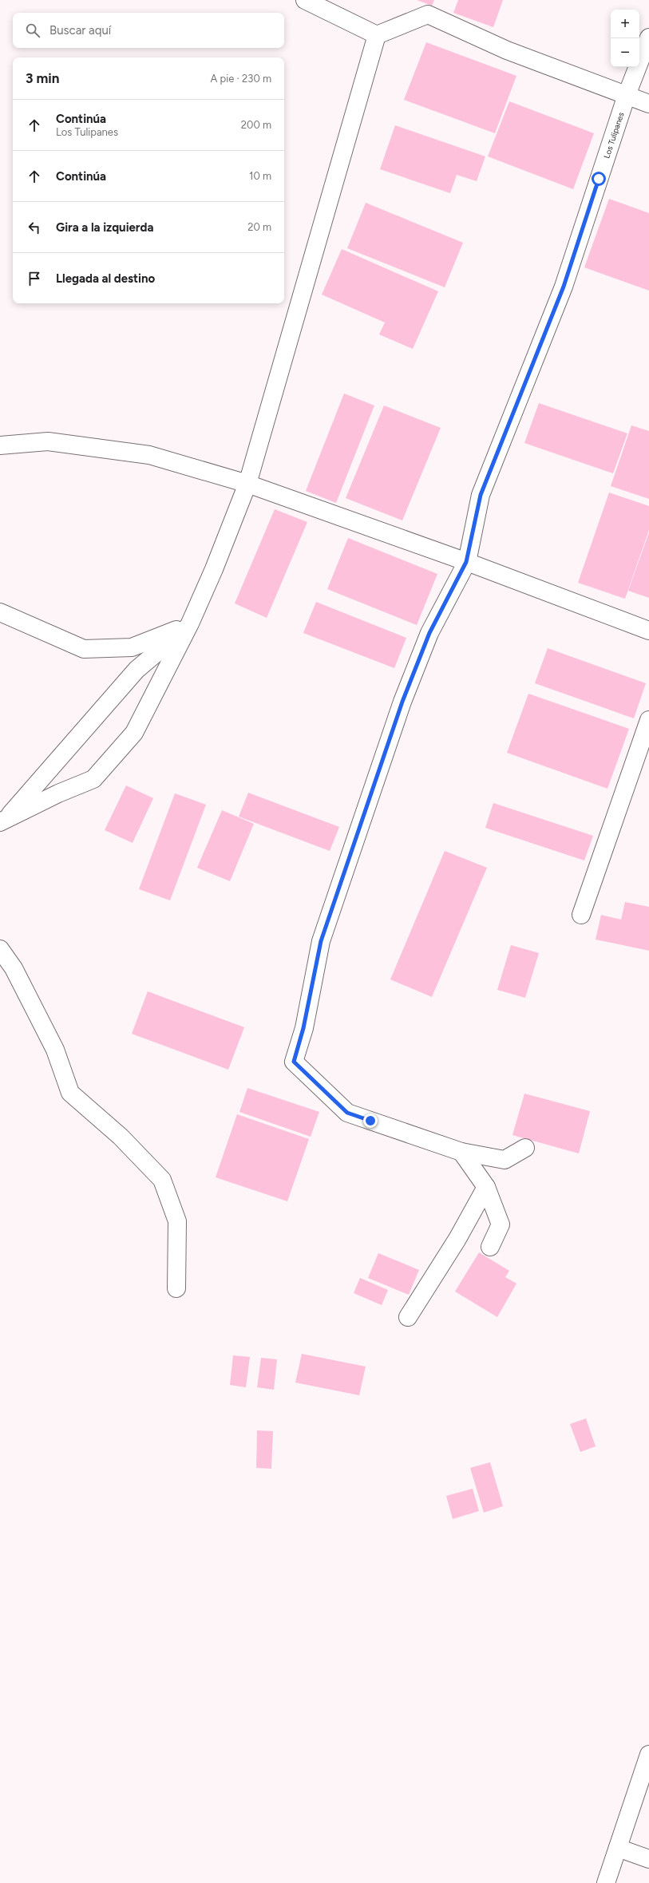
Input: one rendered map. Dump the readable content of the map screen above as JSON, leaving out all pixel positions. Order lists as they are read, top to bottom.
{
  "streets": {
    "street": ["Los Tulipanes"]
  },
  "page": {
    "map_buttons": ["+", "−"],
    "search": "Buscar aquí",
    "heading": ["3 min", "A pie · 230 m"],
    "list": [
      ["Continúa", "Los Tulipanes", "200 m"],
      ["Continúa", "10 m"],
      ["Gira a la izquierda", "20 m"],
      "Llegada al destino"
    ]
  }
}
